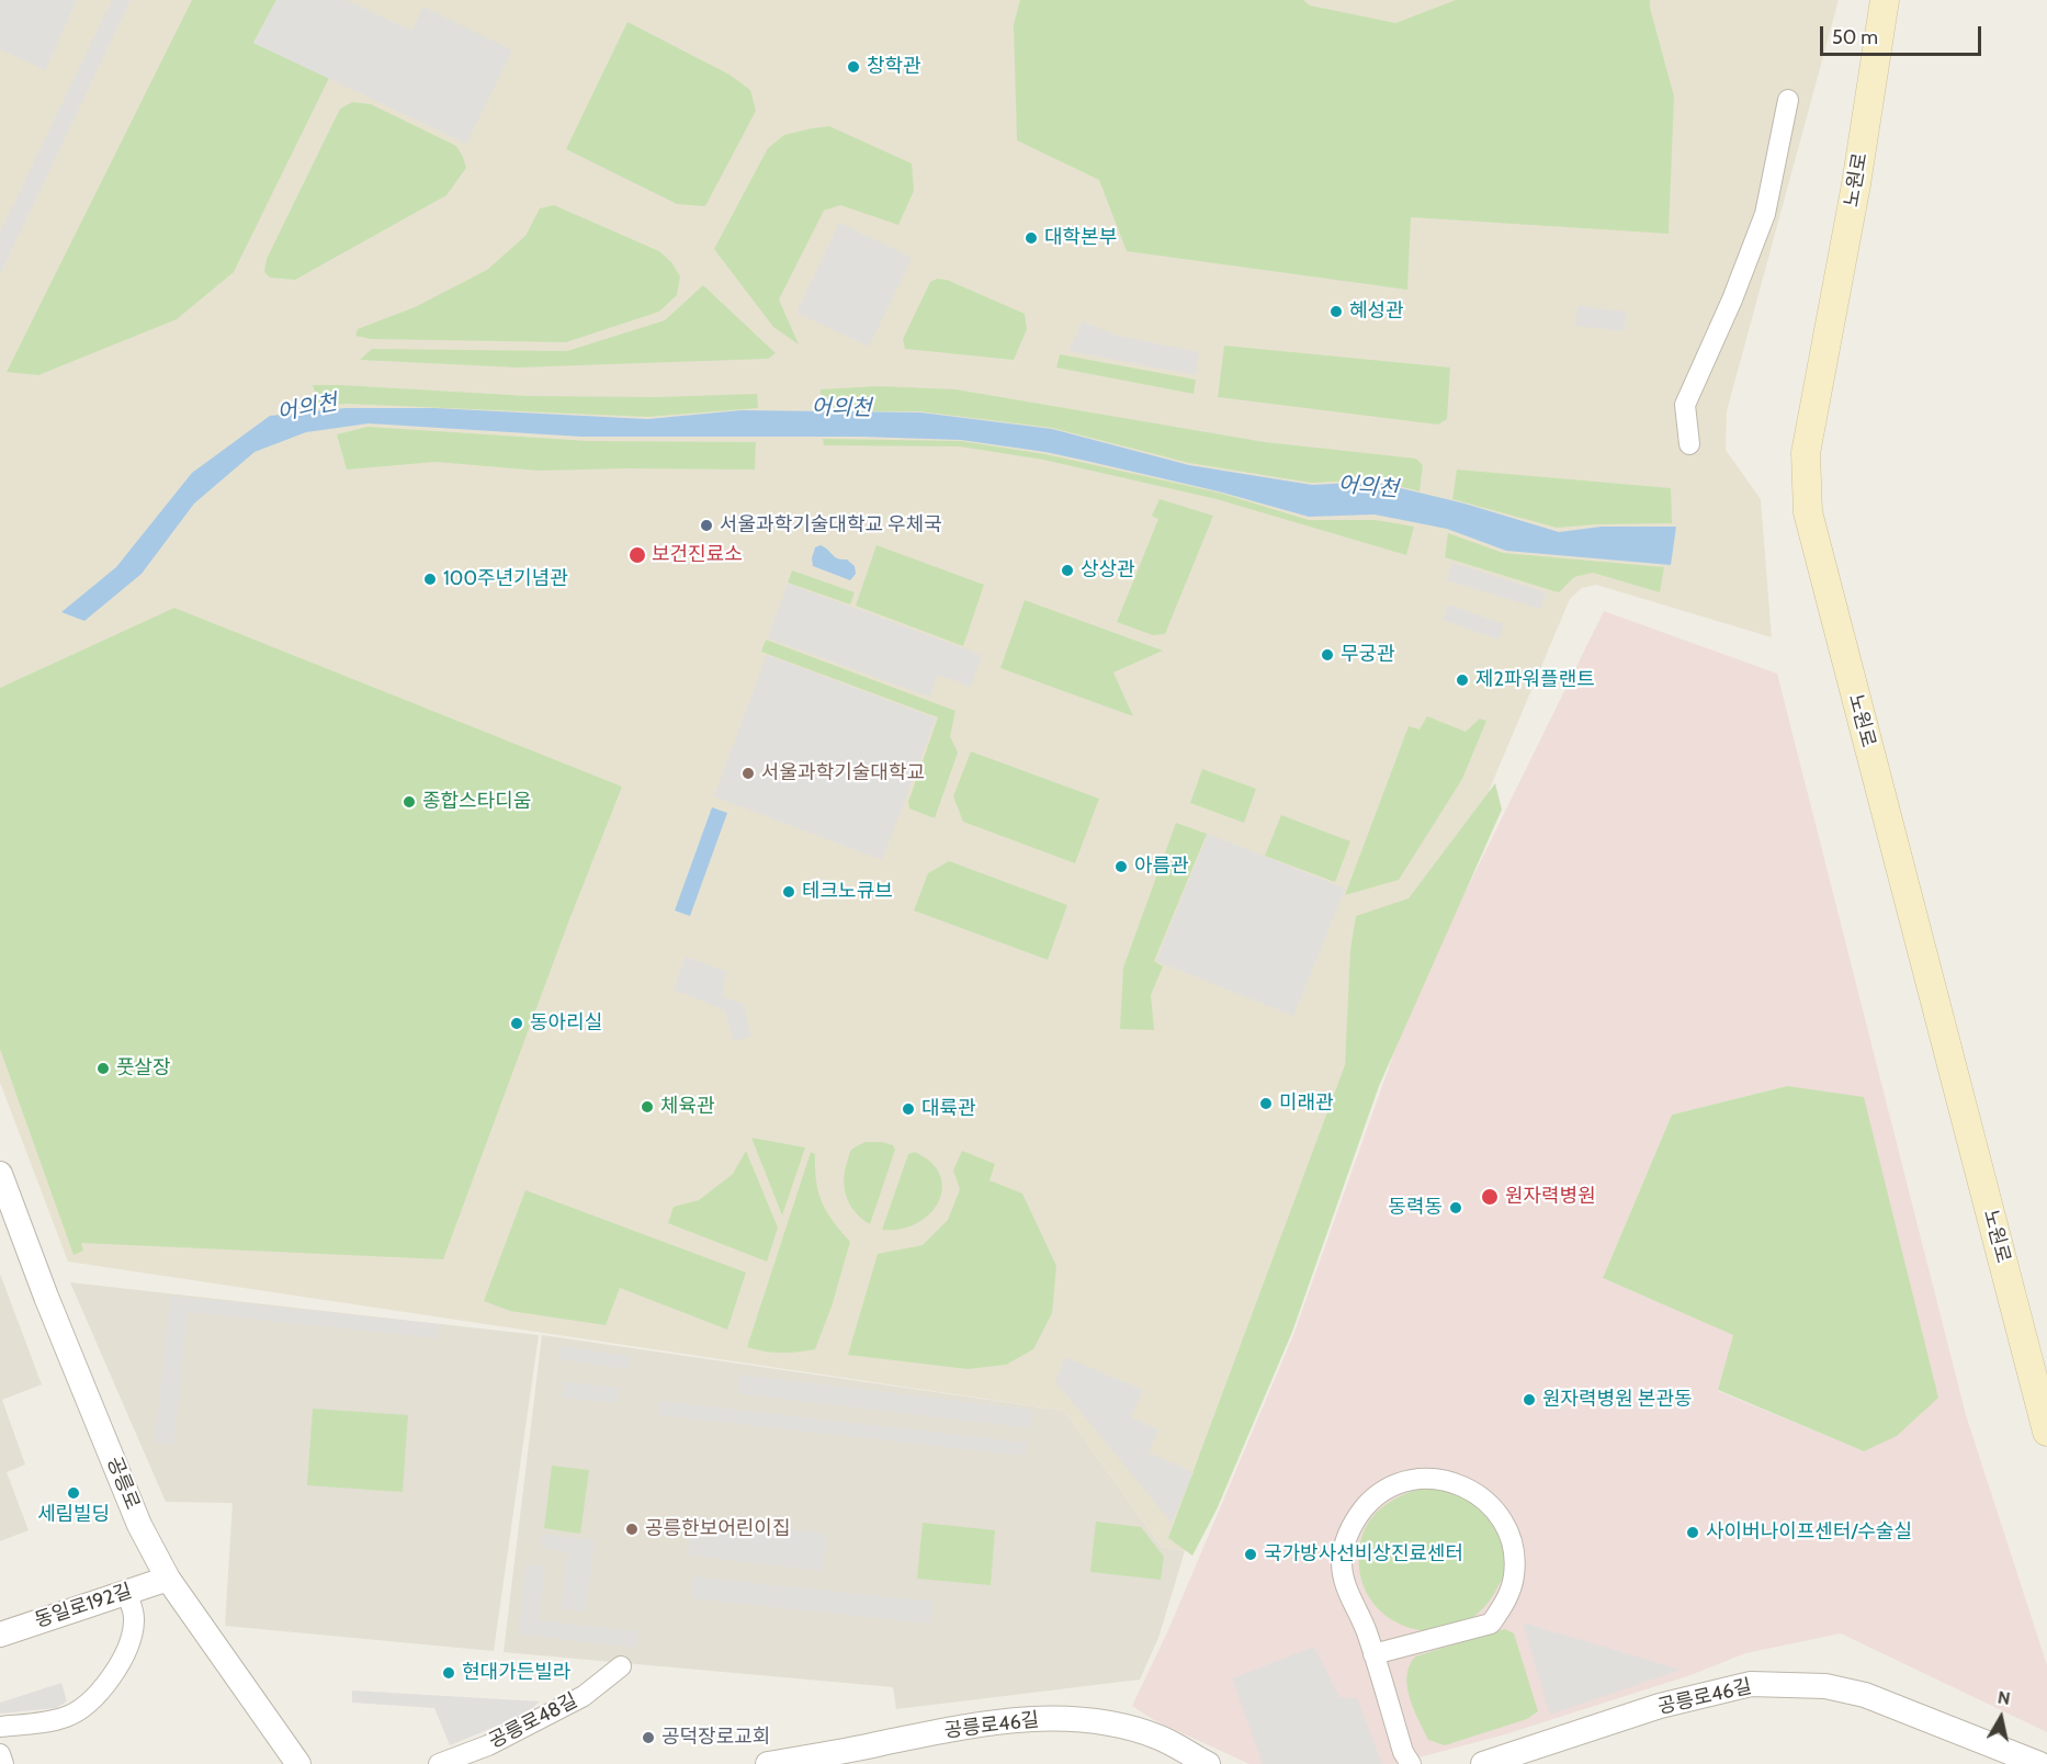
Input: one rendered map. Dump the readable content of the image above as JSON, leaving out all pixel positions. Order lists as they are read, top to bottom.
{
  "streets": {
    "main road": ["노원로"],
    "street": [
      "공릉로",
      "동일로192길",
      "공릉로46길",
      "공릉로48길"
    ]
  },
  "crossings": [
    ["공릉로", "동일로192길"]
  ],
  "water": ["어의천"],
  "places": [
    "창학관",
    "대학본부",
    "혜성관",
    "서울과학기술대학교 우체국",
    "보건진료소",
    "상상관",
    "100주년기념관",
    "무궁관",
    "제2파워플랜트",
    "서울과학기술대학교",
    "종합스타디움",
    "아름관",
    "테크노큐브",
    "동아리실",
    "풋살장",
    "미래관",
    "체육관",
    "대륙관",
    "원자력병원",
    "동력동",
    "원자력병원 본관동",
    "세림빌딩",
    "공릉한보어린이집",
    "사이버나이프센터/수술실",
    "국가방사선비상진료센터",
    "현대가든빌라",
    "공덕장로교회"
  ],
  "scale_bar": "50 m",
  "north": "top"
}
